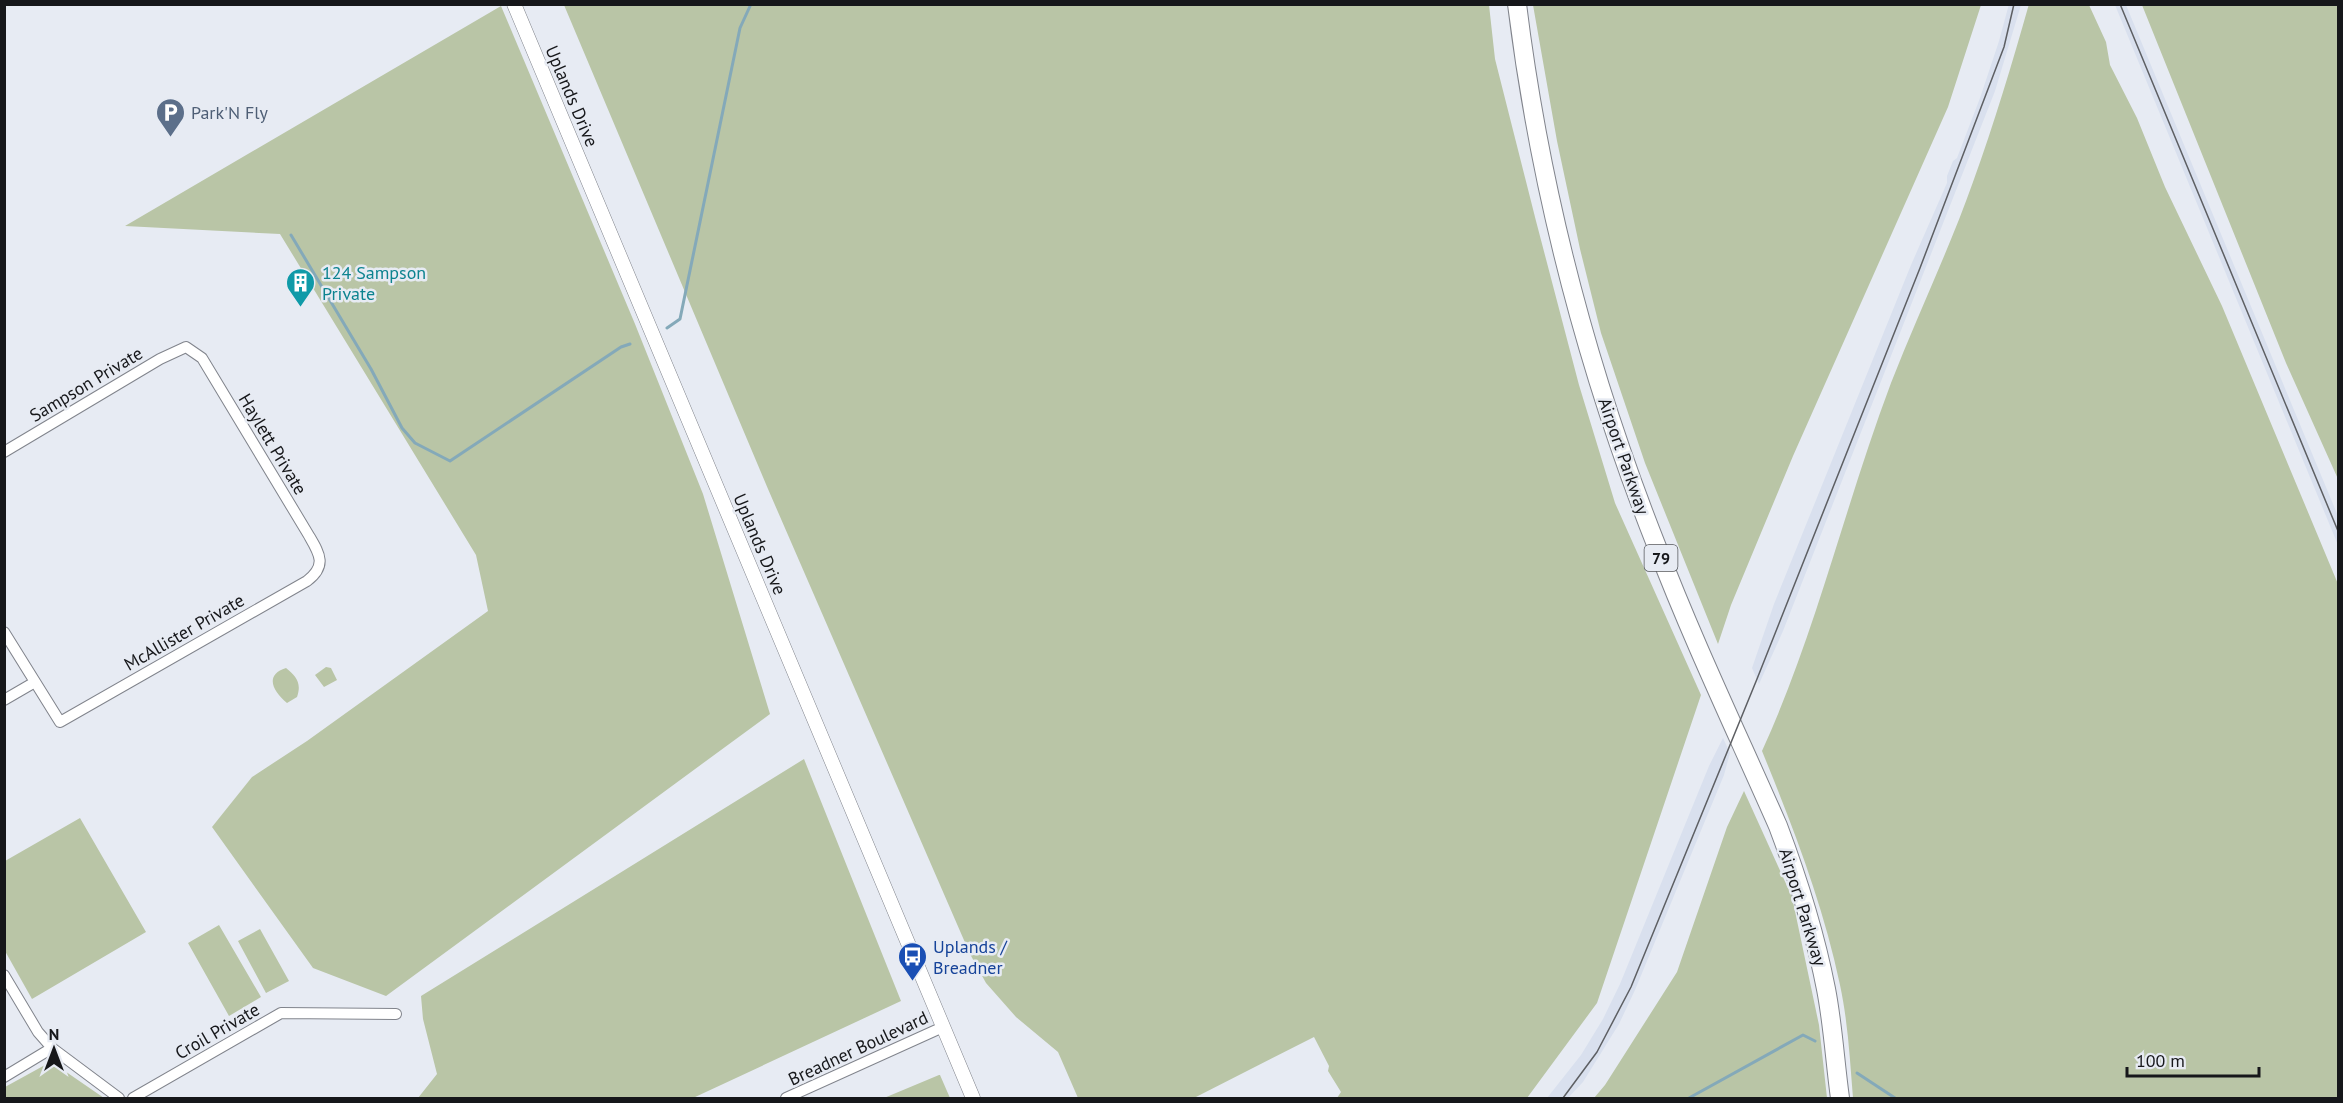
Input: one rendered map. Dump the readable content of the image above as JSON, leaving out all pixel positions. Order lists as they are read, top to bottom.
{
  "streets": {
    "highway": ["Airport Parkway", "79"],
    "main road": ["Uplands Drive"],
    "street": [
      "Sampson Private",
      "Haylett Private",
      "McAllister Private",
      "Croil Private",
      "Breadner Boulevard"
    ]
  },
  "crossings": [
    ["Uplands Drive", "Breadner Boulevard"],
    ["Sampson Private", "Haylett Private"],
    ["Haylett Private", "McAllister Private"]
  ],
  "places": {
    "parking": ["Park'N Fly"],
    "building": ["124 Sampson Private"],
    "bus stop": ["Uplands / Breadner"]
  },
  "scale_bar": "100 m",
  "north": "top"
}
